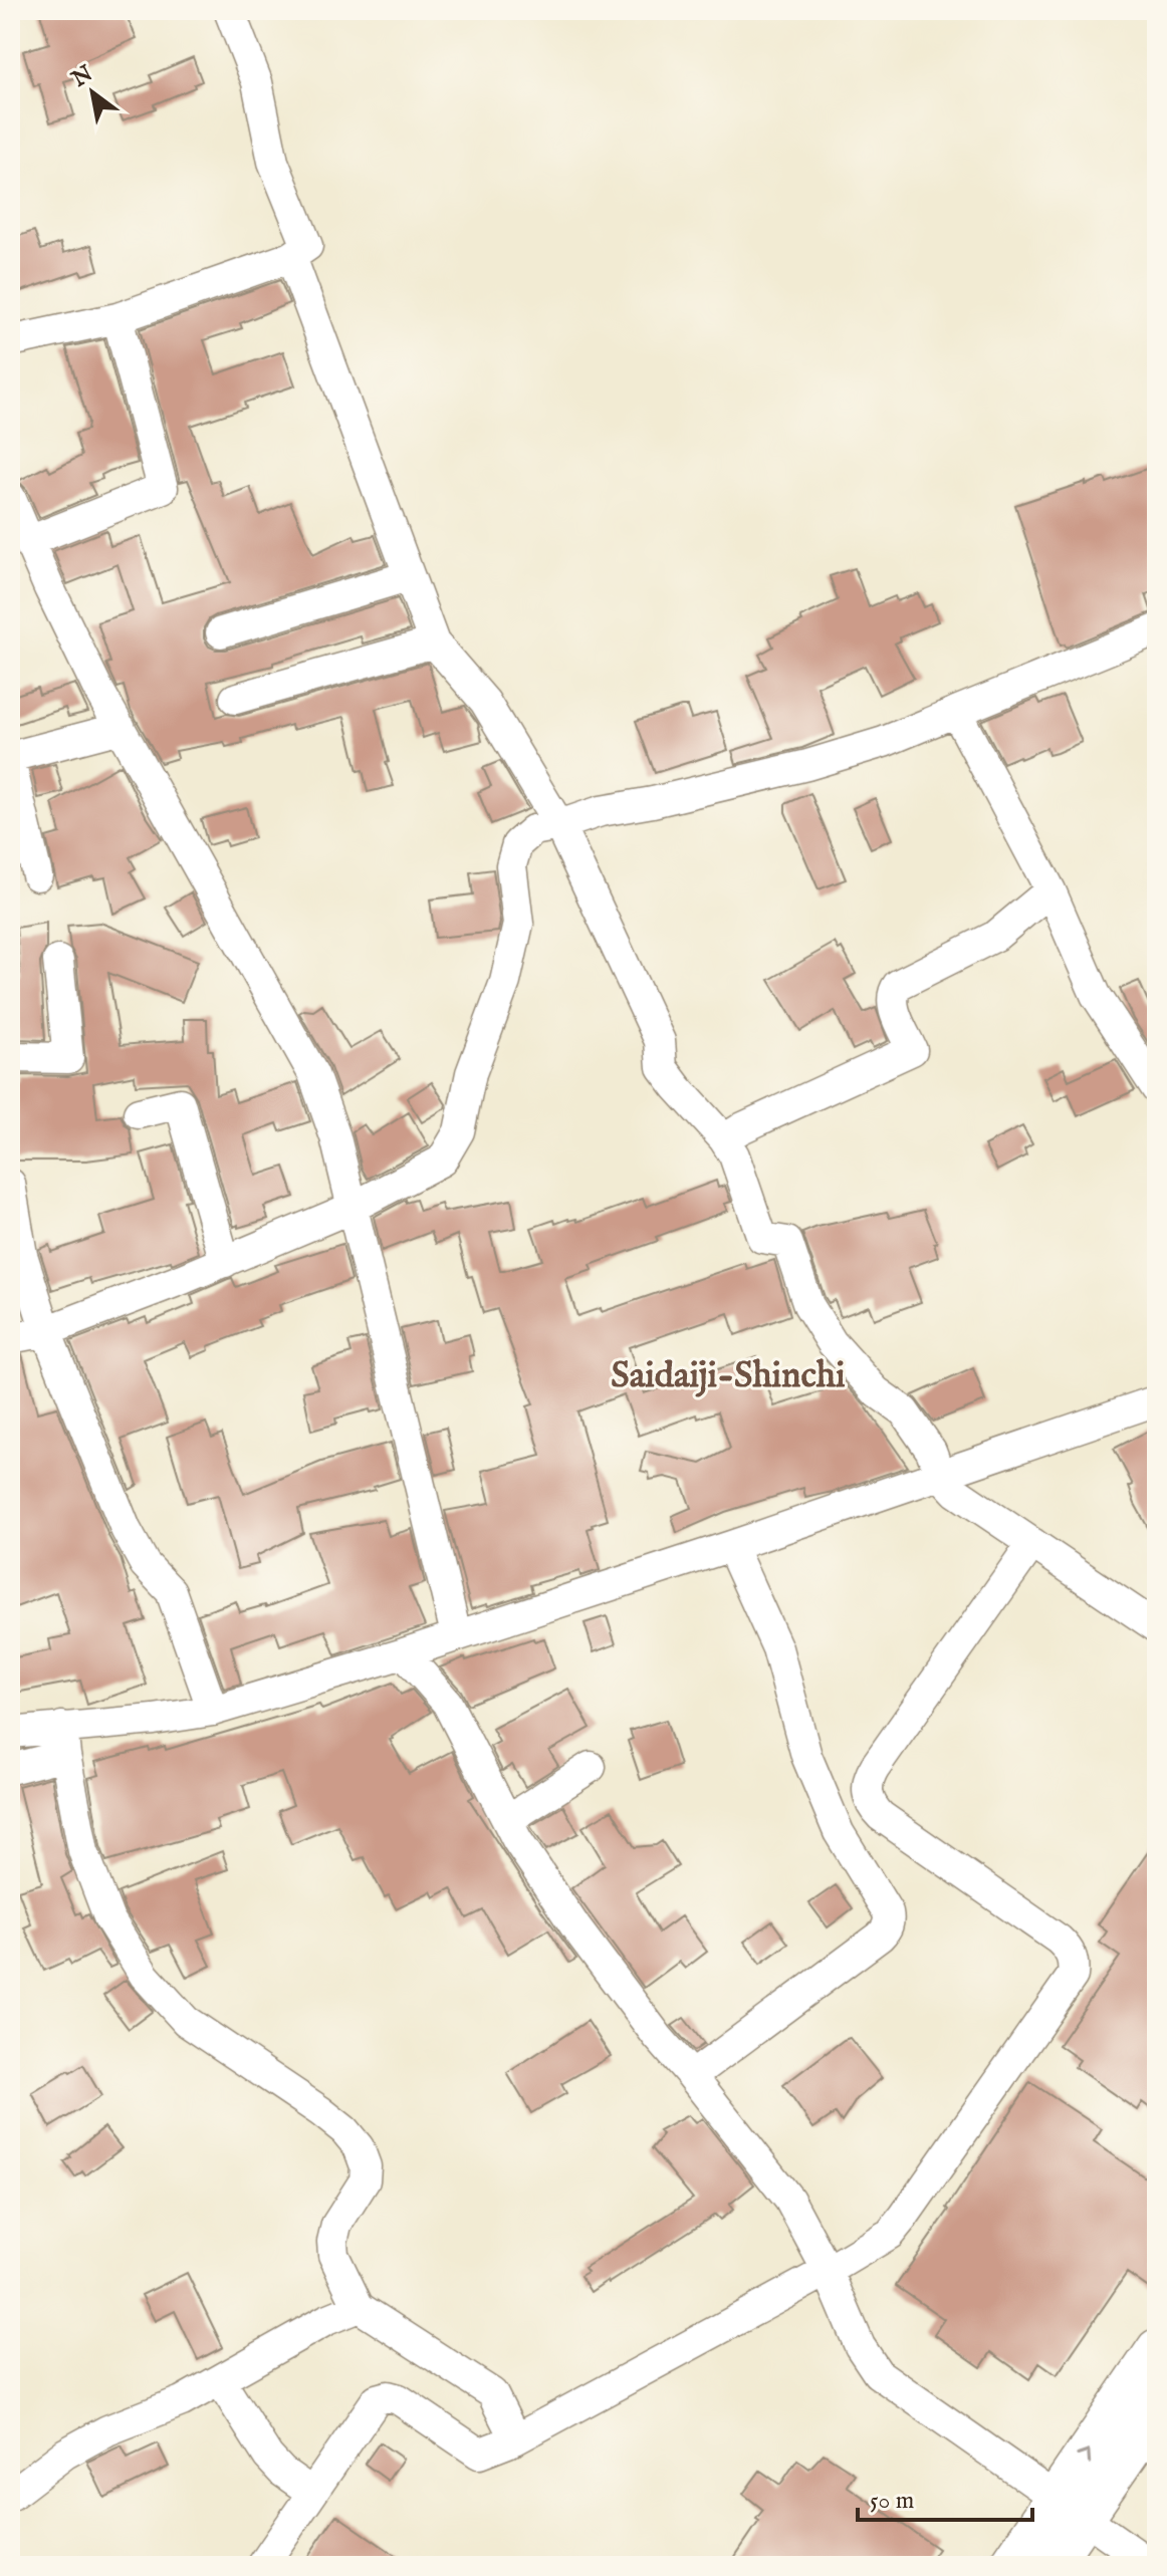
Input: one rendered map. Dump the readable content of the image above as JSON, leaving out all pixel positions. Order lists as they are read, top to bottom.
{
  "districts": ["Saidaiji-Shinchi"],
  "scale_bar": "50 m",
  "north": "top left"
}
